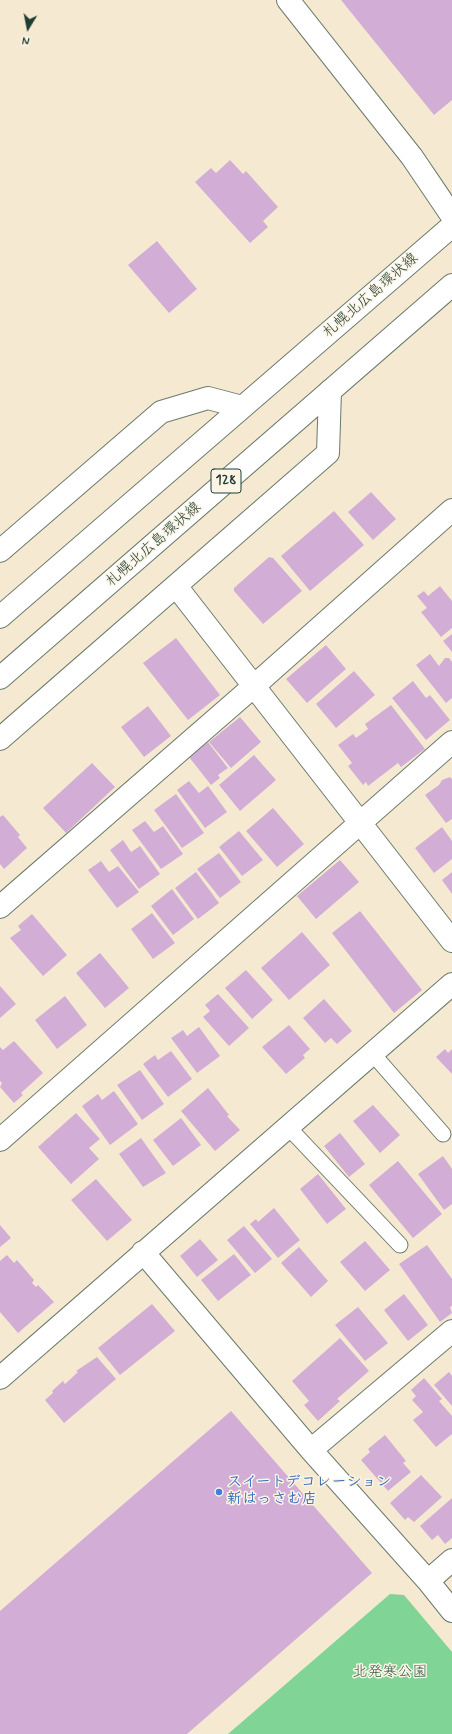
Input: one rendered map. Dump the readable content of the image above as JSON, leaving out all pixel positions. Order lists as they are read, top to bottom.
{
  "streets": {
    "street": ["札幌北広島環状線", "128"]
  },
  "parks": ["北発寒公園"],
  "places": ["スイートデコレーション 新はっさむ店"],
  "north": "bottom"
}
